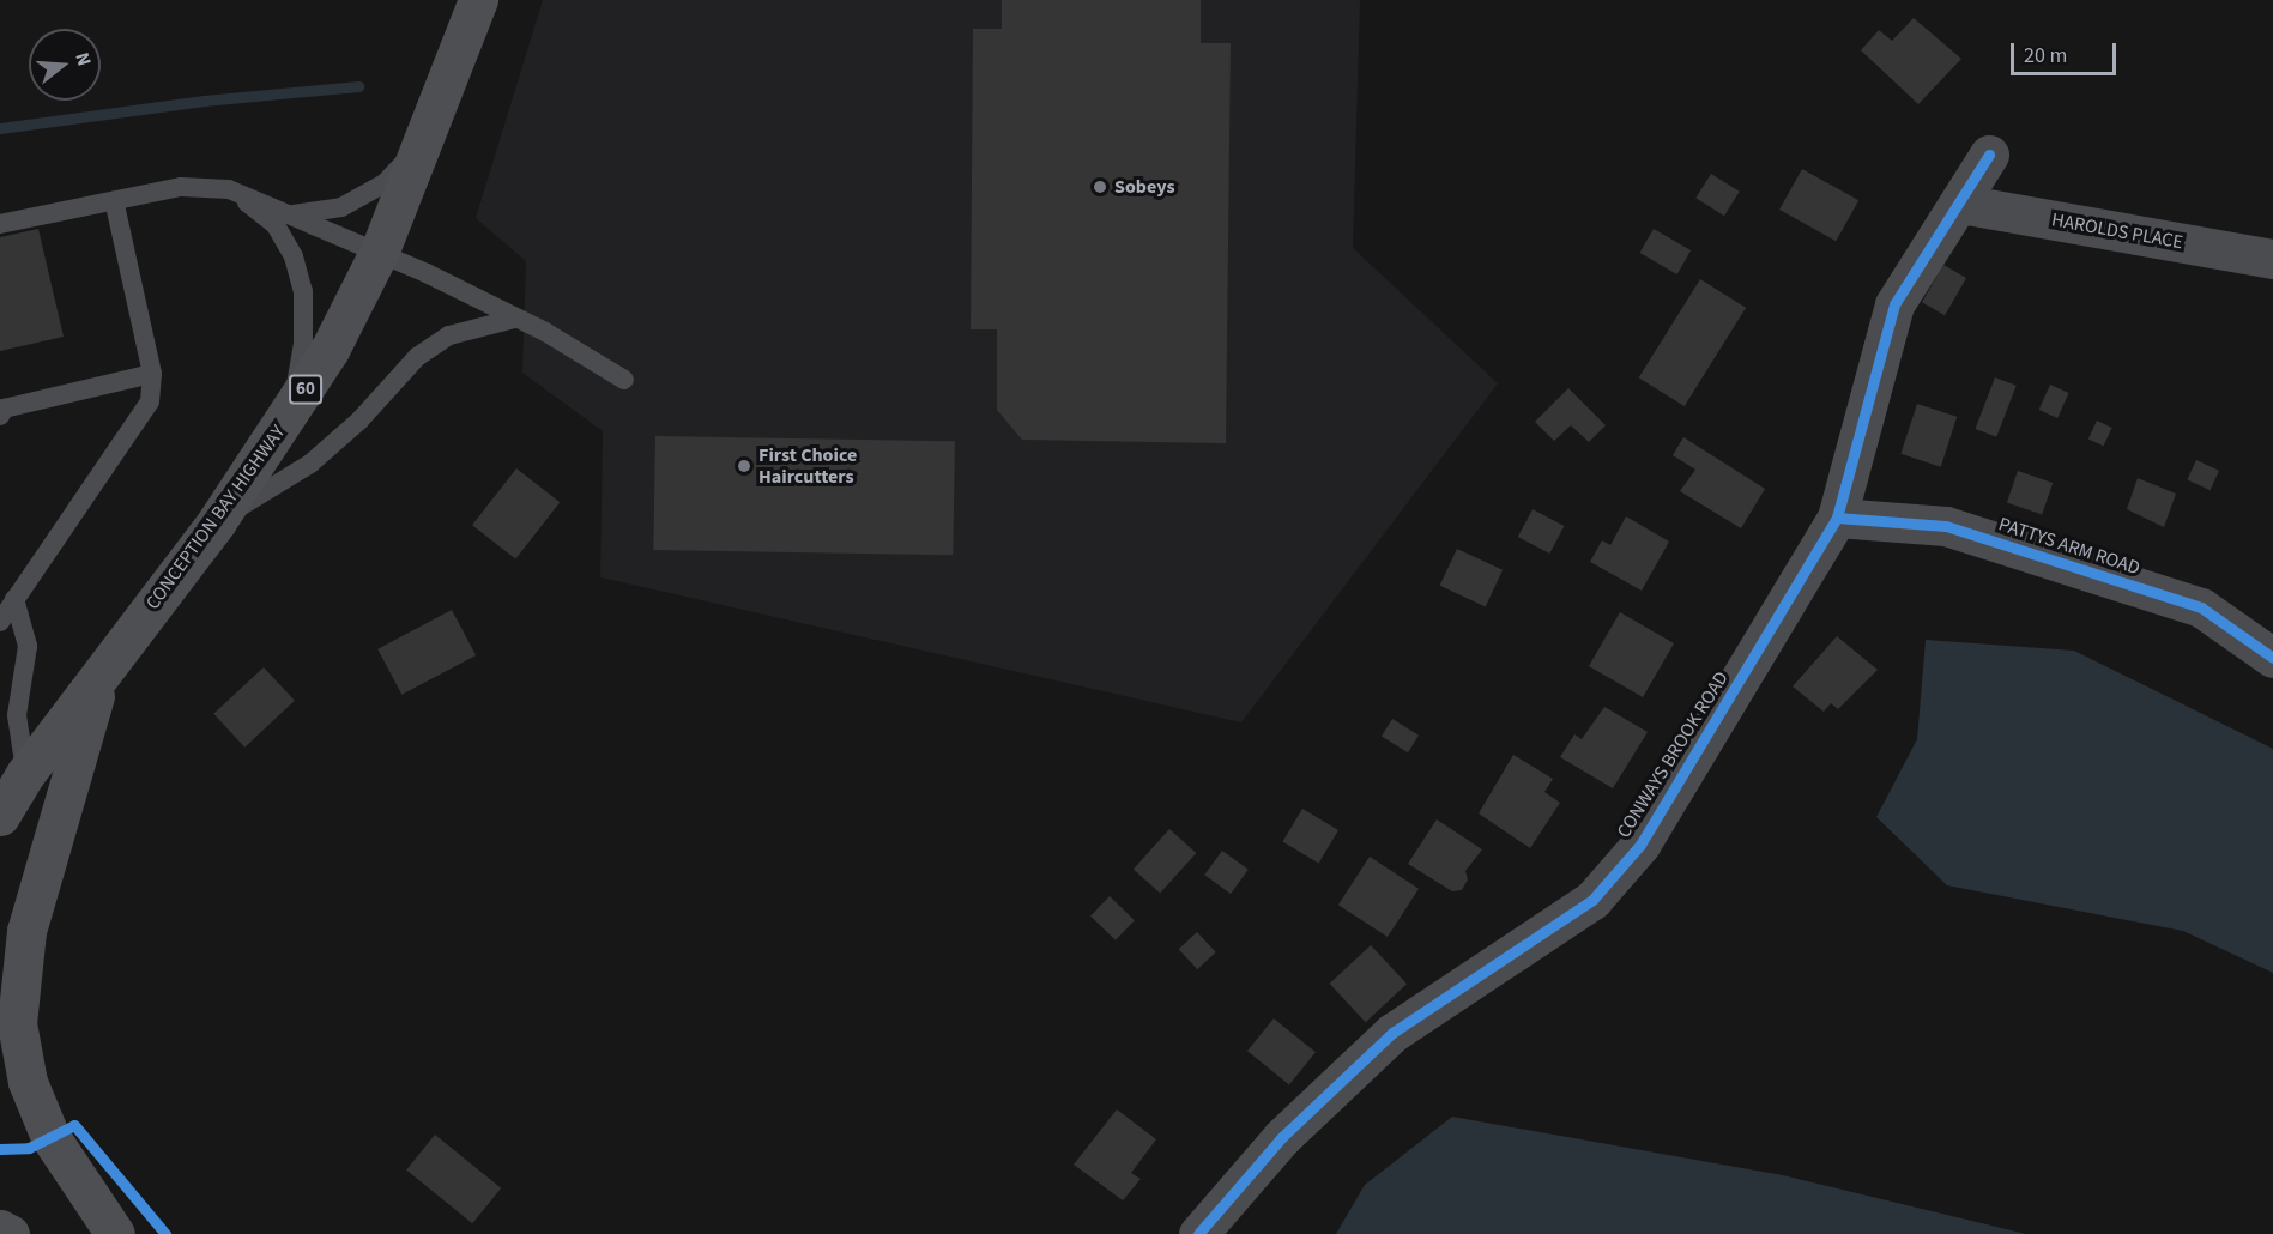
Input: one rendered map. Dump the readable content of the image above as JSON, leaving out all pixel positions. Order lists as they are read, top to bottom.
{
  "streets": {
    "main road": ["60", "CONCEPTION BAY HIGHWAY"],
    "street": ["HAROLDS PLACE", "PATTYS ARM ROAD", "CONWAYS BROOK ROAD"]
  },
  "crossings": [
    ["HAROLDS PLACE", "CONWAYS BROOK ROAD"],
    ["PATTYS ARM ROAD", "CONWAYS BROOK ROAD"]
  ],
  "places": ["Sobeys", "First Choice Haircutters"],
  "scale_bar": "20 m",
  "north": "right"
}
